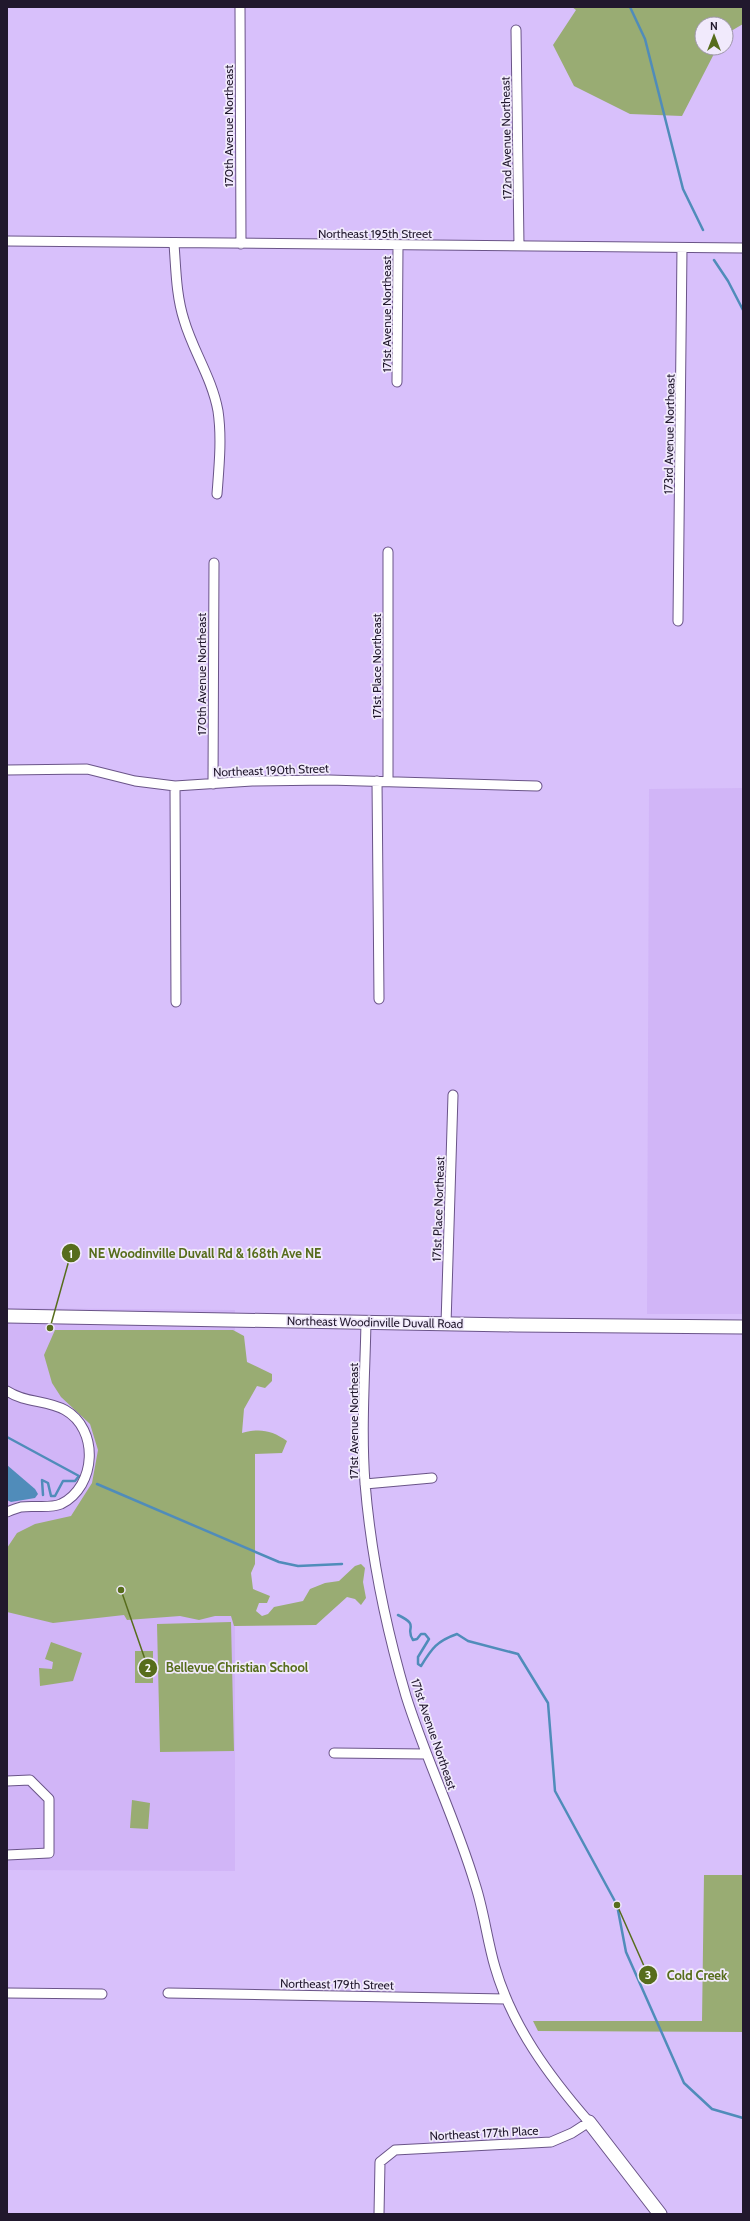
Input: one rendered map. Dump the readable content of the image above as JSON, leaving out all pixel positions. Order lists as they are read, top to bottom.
{
  "streets": {
    "main road": ["Northeast Woodinville Duvall Road"],
    "street": [
      "170th Avenue Northeast",
      "172nd Avenue Northeast",
      "Northeast 195th Street",
      "171st Avenue Northeast",
      "173rd Avenue Northeast",
      "171st Place Northeast",
      "Northeast 190th Street",
      "Northeast 179th Street",
      "Northeast 177th Place"
    ]
  },
  "crossings": [
    ["170th Avenue Northeast", "Northeast 195th Street"],
    ["170th Avenue Northeast", "Northeast 190th Street"],
    ["172nd Avenue Northeast", "Northeast 195th Street"],
    ["Northeast 195th Street", "171st Avenue Northeast"],
    ["Northeast 195th Street", "173rd Avenue Northeast"],
    ["171st Avenue Northeast", "Northeast Woodinville Duvall Road"],
    ["171st Avenue Northeast", "Northeast 179th Street"],
    ["171st Avenue Northeast", "Northeast 177th Place"],
    ["171st Place Northeast", "Northeast 190th Street"],
    ["171st Place Northeast", "Northeast Woodinville Duvall Road"]
  ],
  "places": ["NE Woodinville Duvall Rd & 168th Ave NE", "Bellevue Christian School", "Cold Creek"],
  "north": "top"
}
